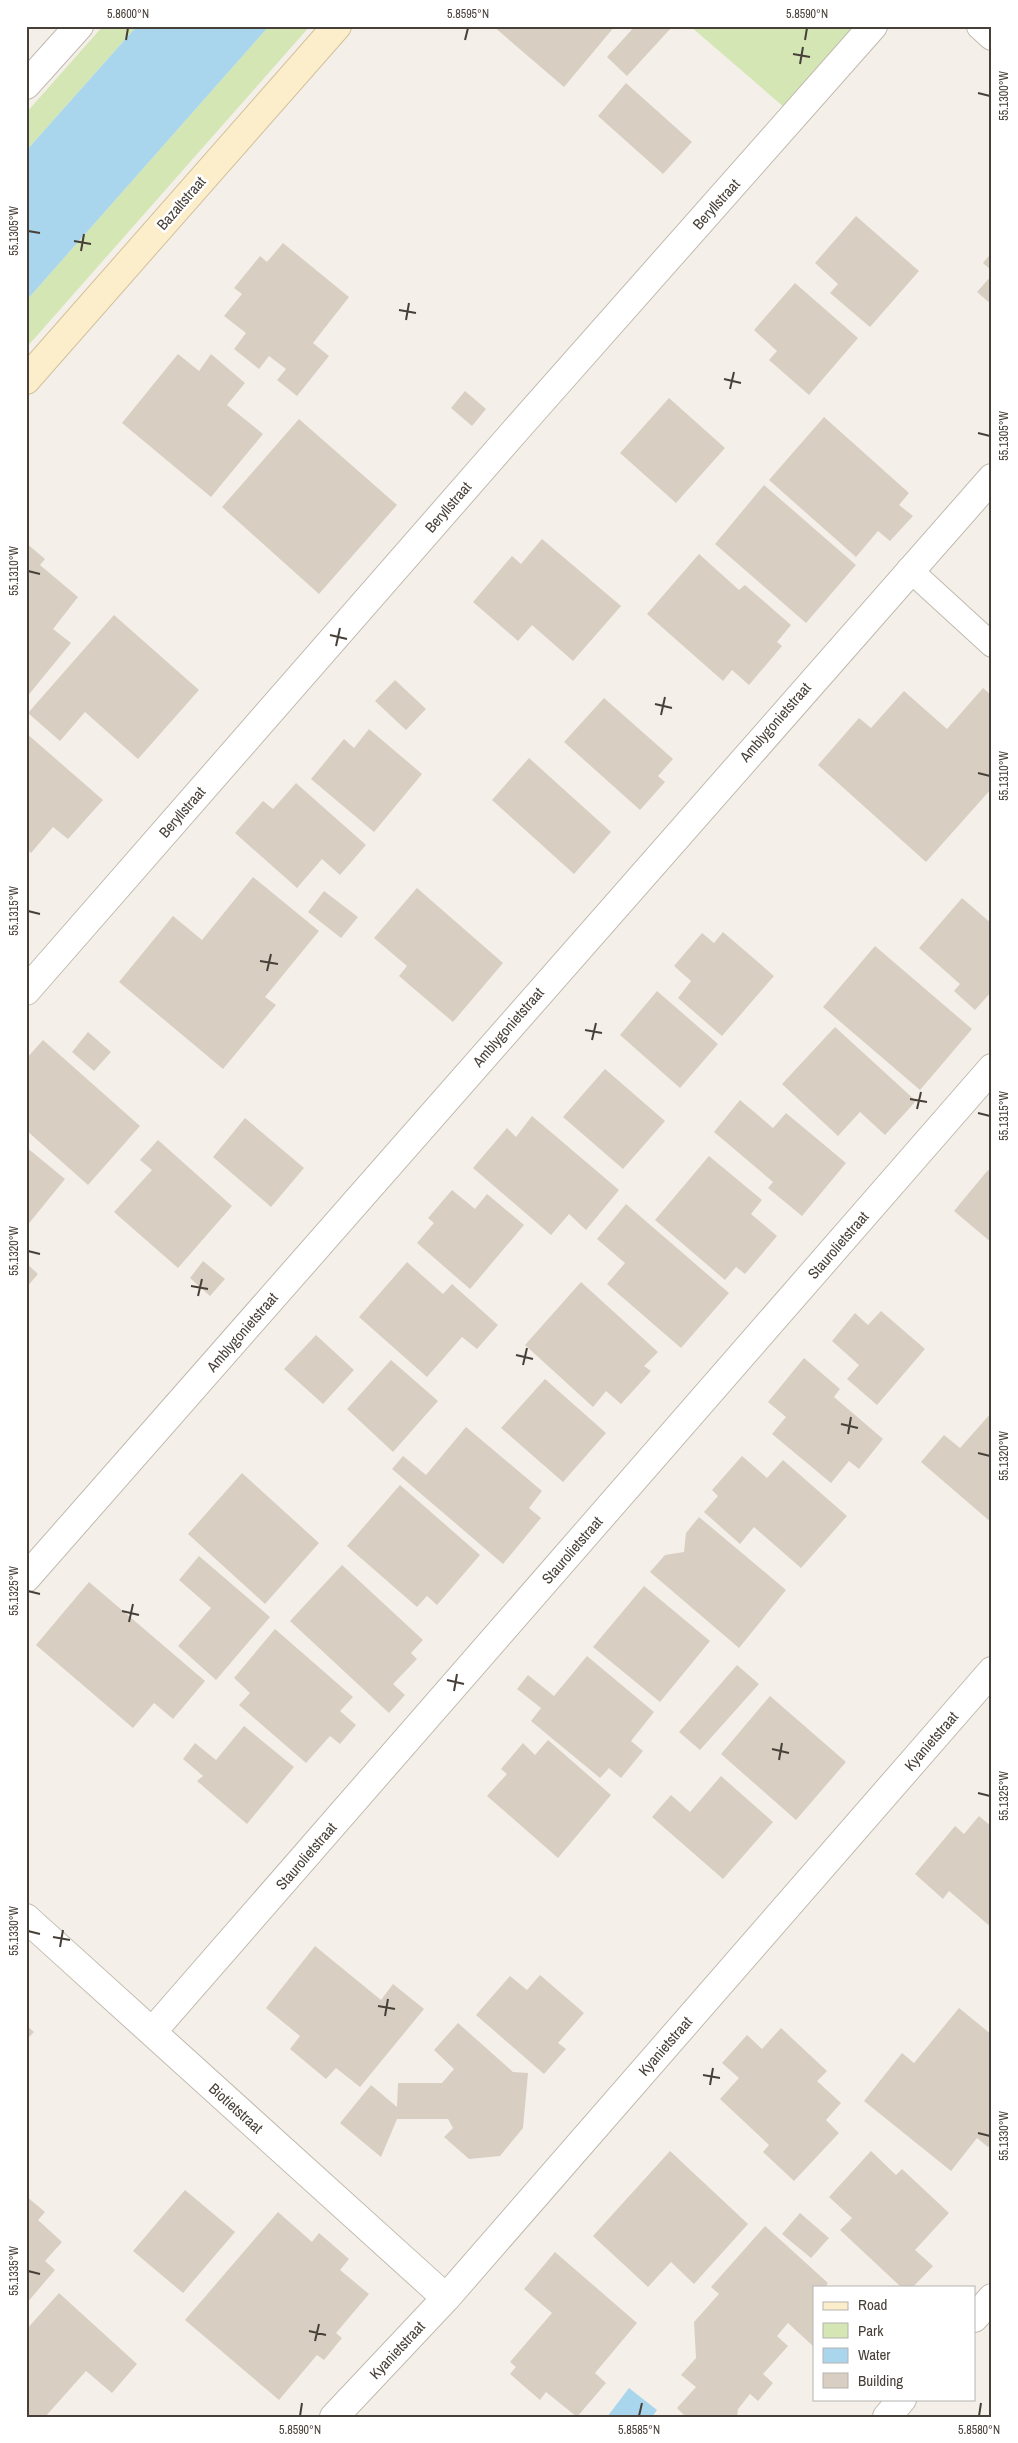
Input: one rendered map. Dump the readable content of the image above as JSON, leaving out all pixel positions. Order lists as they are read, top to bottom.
{
  "streets": {
    "street": [
      "Bazaltstraat",
      "Beryllstraat",
      "Amblygonietstraat",
      "Staurolietstraat",
      "Kyanietstraat",
      "Biotietstraat"
    ]
  },
  "crossings": [
    ["Staurolietstraat", "Biotietstraat"],
    ["Kyanietstraat", "Biotietstraat"]
  ],
  "legend": [
    "Road",
    "Park",
    "Water",
    "Building"
  ],
  "coordinates": [
    "5.8600°N",
    "5.8595°N",
    "5.8590°N",
    "55.1300°W",
    "55.1305°W",
    "55.1310°W",
    "55.1315°W",
    "55.1320°W",
    "55.1325°W",
    "55.1330°W",
    "55.1335°W",
    "5.8585°N",
    "5.8580°N"
  ]
}
